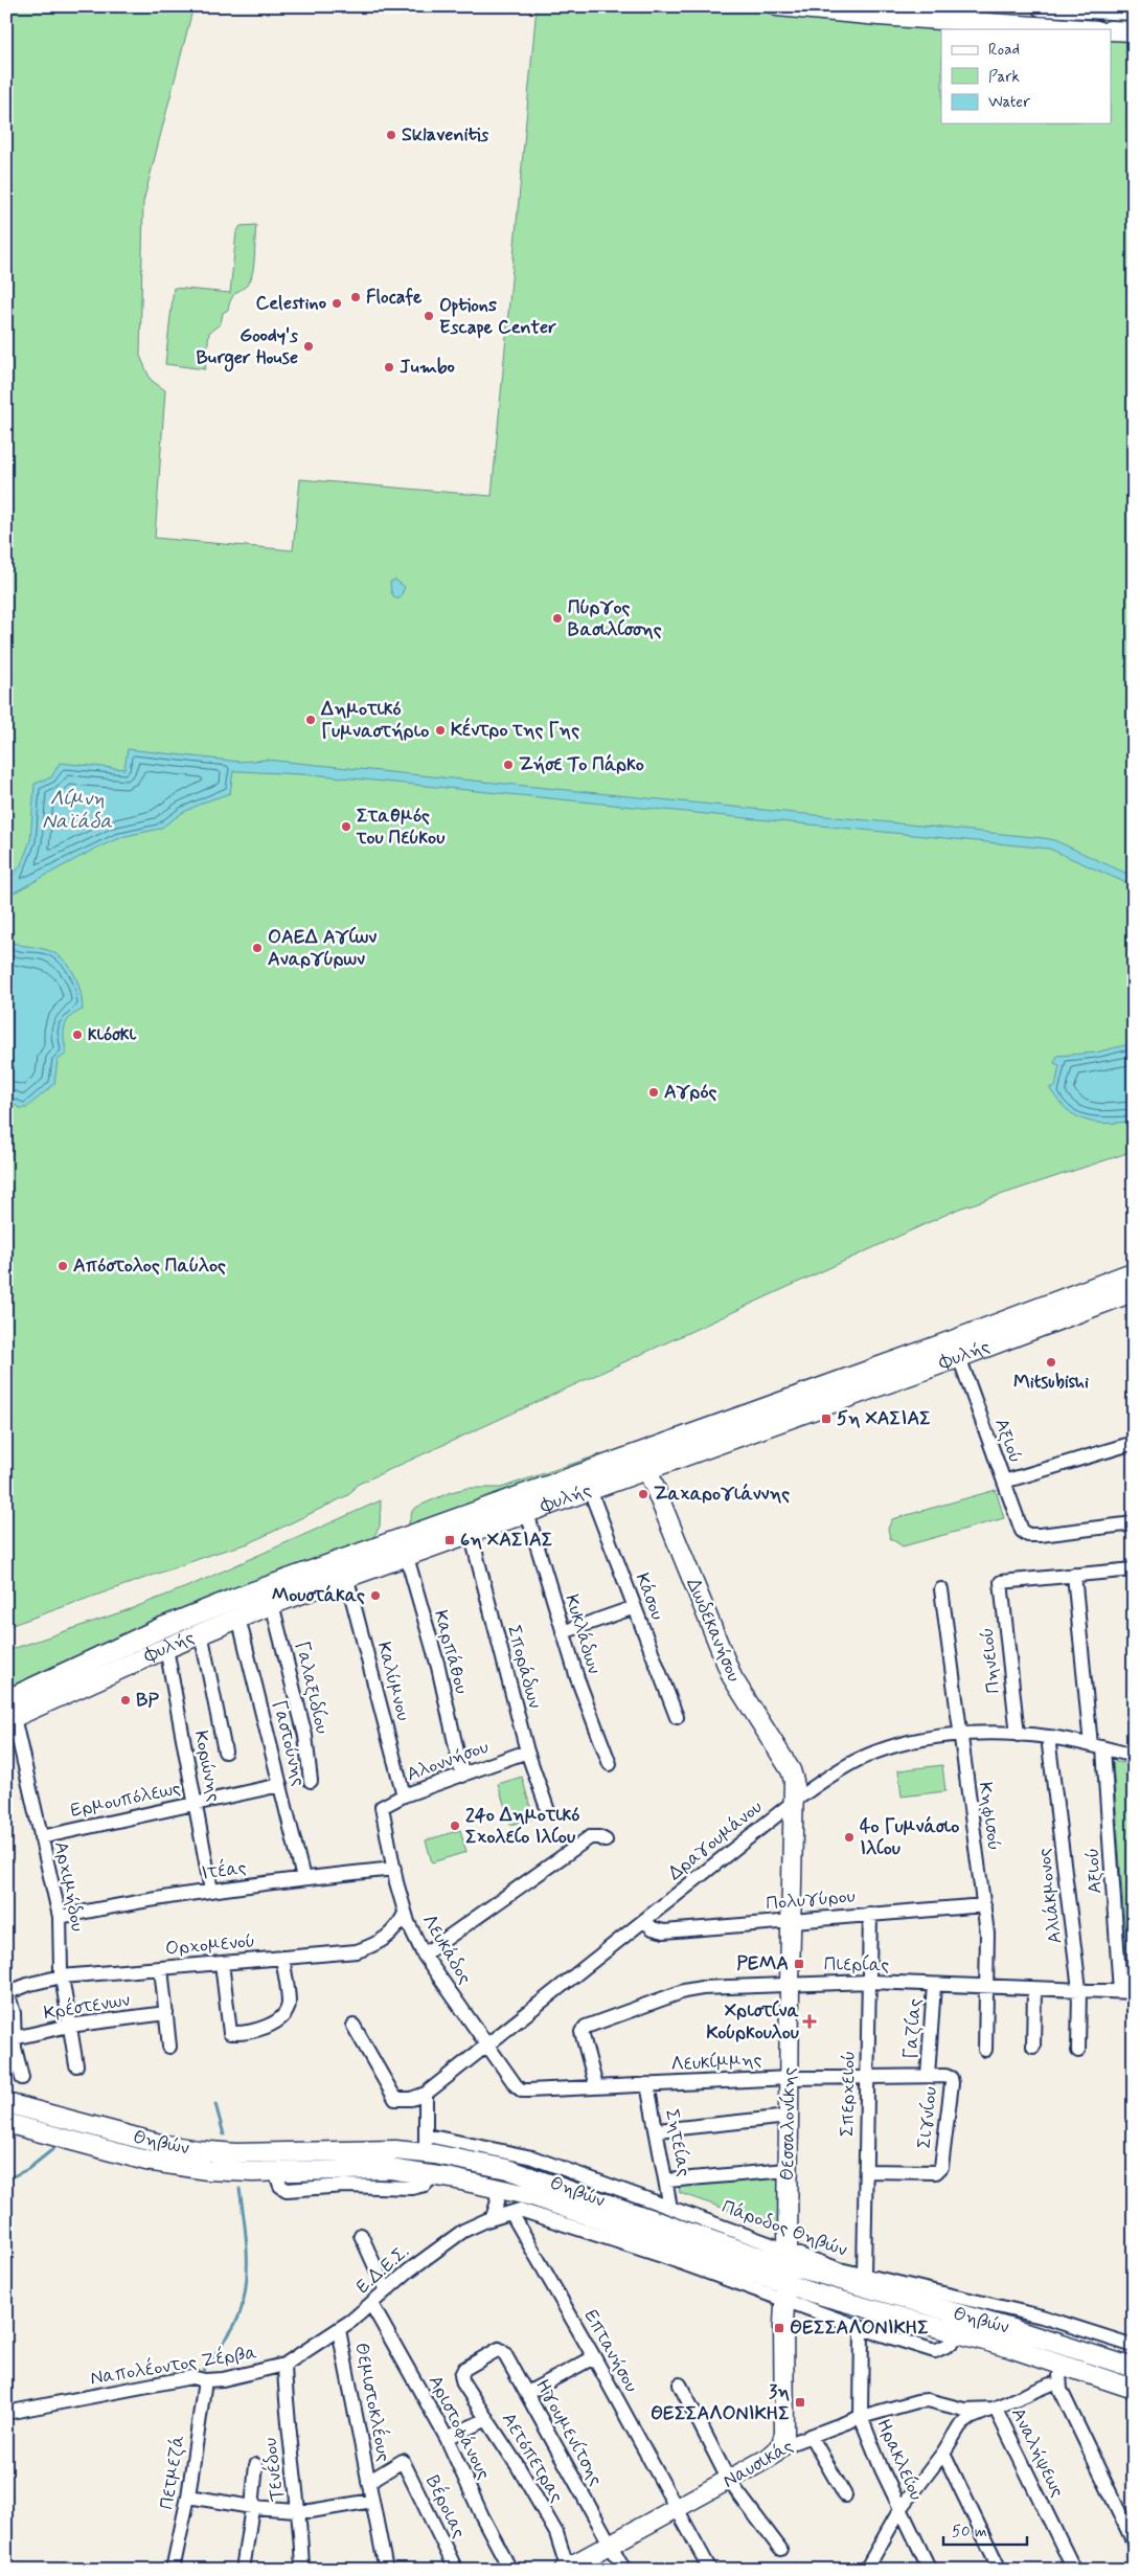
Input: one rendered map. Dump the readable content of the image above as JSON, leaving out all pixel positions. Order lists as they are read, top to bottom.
{
  "streets": {
    "main road": [
      "Φυλής",
      "Δωδεκανήσου",
      "Θεσσαλονίκης",
      "Θηβών",
      "Ναυσικάς"
    ],
    "street": [
      "Αξιού",
      "Κάσου",
      "Κυκλάδων",
      "Καρπάθου",
      "Πηνειού",
      "Σποράδων",
      "Καλύμνου",
      "Γαλαξιδίου",
      "Γαστούνης",
      "Αλοννήσου",
      "Κορώνης",
      "Ερμουπόλεως",
      "Κηφισού",
      "Δραγουμάνου",
      "Ιτέας",
      "Αρχιμήδου",
      "Αλιάκμονος",
      "Πολυγύρου",
      "Ορχομενού",
      "Λευκάδος",
      "Πιερίας",
      "Κρέστενων",
      "Γαζίας",
      "Λευκίμμης",
      "Σπερχειού",
      "Σιγνίου",
      "Σητείας",
      "Πάροδος Θηβών",
      "Ε.Δ.Ε.Σ.",
      "Επτανήσου",
      "Ναπολέοντος Ζέρβα",
      "Θεμιστοκλέους",
      "Αριστοφάνους",
      "Ηγουμενίτσης",
      "Αναλήψεως",
      "Αετόπετρας",
      "Ηρακλείου",
      "Τενέδου",
      "Πετμεζά",
      "Βέροιας"
    ]
  },
  "crossings": [
    ["Φυλής", "Αξιού"],
    ["Φυλής", "Κάσου"],
    ["Φυλής", "Δωδεκανήσου"],
    ["Φυλής", "Κυκλάδων"],
    ["Φυλής", "Καρπάθου"],
    ["Φυλής", "Σποράδων"],
    ["Φυλής", "Καλύμνου"],
    ["Φυλής", "Γαλαξιδίου"],
    ["Φυλής", "Γαστούνης"],
    ["Φυλής", "Κορώνης"],
    ["Φυλής", "Αρχιμήδου"],
    ["Αξιού", "Πηνειού"],
    ["Αξιού", "Δραγουμάνου"],
    ["Αξιού", "Πιερίας"],
    ["Δωδεκανήσου", "Δραγουμάνου"],
    ["Δωδεκανήσου", "Θεσσαλονίκης"],
    ["Καρπάθου", "Αλοννήσου"],
    ["Πηνειού", "Δραγουμάνου"],
    ["Σποράδων", "Αλοννήσου"],
    ["Καλύμνου", "Αλοννήσου"],
    ["Γαστούνης", "Ερμουπόλεως"],
    ["Γαστούνης", "Ιτέας"],
    ["Αλοννήσου", "Λευκάδος"],
    ["Κορώνης", "Ερμουπόλεως"],
    ["Κορώνης", "Ιτέας"],
    ["Ερμουπόλεως", "Αρχιμήδου"],
    ["Κηφισού", "Δραγουμάνου"],
    ["Κηφισού", "Πολυγύρου"],
    ["Κηφισού", "Πιερίας"],
    ["Δραγουμάνου", "Αλιάκμονος"],
    ["Δραγουμάνου", "Πολυγύρου"],
    ["Δραγουμάνου", "Λευκάδος"],
    ["Δραγουμάνου", "Θεσσαλονίκης"],
    ["Ιτέας", "Αρχιμήδου"],
    ["Ιτέας", "Λευκάδος"],
    ["Αρχιμήδου", "Ορχομενού"],
    ["Αρχιμήδου", "Κρέστενων"],
    ["Αλιάκμονος", "Πιερίας"],
    ["Πολυγύρου", "Σπερχειού"],
    ["Πολυγύρου", "Θεσσαλονίκης"],
    ["Ορχομενού", "Λευκάδος"],
    ["Λευκάδος", "Λευκίμμης"],
    ["Πιερίας", "Γαζίας"],
    ["Πιερίας", "Λευκίμμης"],
    ["Πιερίας", "Σπερχειού"],
    ["Πιερίας", "Θεσσαλονίκης"],
    ["Γαζίας", "Λευκίμμης"],
    ["Λευκίμμης", "Σπερχειού"],
    ["Λευκίμμης", "Σιγνίου"],
    ["Λευκίμμης", "Θεσσαλονίκης"],
    ["Λευκίμμης", "Σητείας"],
    ["Σπερχειού", "Σιγνίου"],
    ["Σπερχειού", "Πάροδος Θηβών"],
    ["Θεσσαλονίκης", "Θηβών"],
    ["Θεσσαλονίκης", "Πάροδος Θηβών"],
    ["Θεσσαλονίκης", "Ναυσικάς"],
    ["Θηβών", "Πάροδος Θηβών"],
    ["Σητείας", "Πάροδος Θηβών"],
    ["Πάροδος Θηβών", "Ε.Δ.Ε.Σ."],
    ["Πάροδος Θηβών", "Επτανήσου"],
    ["Πάροδος Θηβών", "Ηρακλείου"],
    ["Ε.Δ.Ε.Σ.", "Επτανήσου"],
    ["Ε.Δ.Ε.Σ.", "Ναπολέοντος Ζέρβα"],
    ["Ε.Δ.Ε.Σ.", "Θεμιστοκλέους"],
    ["Ε.Δ.Ε.Σ.", "Αριστοφάνους"],
    ["Ε.Δ.Ε.Σ.", "Τενέδου"],
    ["Επτανήσου", "Ναυσικάς"],
    ["Ναπολέοντος Ζέρβα", "Τενέδου"],
    ["Ναπολέοντος Ζέρβα", "Πετμεζά"],
    ["Θεμιστοκλέους", "Βέροιας"],
    ["Ηγουμενίτσης", "Αετόπετρας"],
    ["Ηγουμενίτσης", "Ναυσικάς"],
    ["Αναλήψεως", "Ναυσικάς"],
    ["Αετόπετρας", "Ναυσικάς"],
    ["Ηρακλείου", "Ναυσικάς"]
  ],
  "water": ["Λίμνη Ναϊάδα"],
  "places": {
    "other": [
      "Sklavenitis",
      "Flocafe",
      "Celestino",
      "Options Escape Center",
      "Goody's Burger House",
      "Jumbo",
      "Πύργος Βασιλίσσης",
      "Δημοτικό Γυμναστήριο",
      "Κέντρο της Γης",
      "Ζήσε Το Πάρκο",
      "Σταθμός του Πεύκου",
      "ΟΑΕΔ Αγίων Αναργύρων",
      "κιόσκι",
      "Αγρός",
      "Απόστολος Παύλος",
      "Mitsubishi",
      "Ζαχαρογιάννης",
      "Μουστάκας",
      "BP",
      "24ο Δημοτικό Σχολείο Ιλίου",
      "4ο Γυμνάσιο Ιλίου"
    ],
    "transit": [
      "5η ΧΑΣΙΑΣ",
      "6η ΧΑΣΙΑΣ",
      "ΡΕΜΑ",
      "ΘΕΣΣΑΛΟΝΙΚΗΣ",
      "3η ΘΕΣΣΑΛΟΝΙΚΗΣ"
    ],
    "health": ["Χριστίνα Κούρκουλου"]
  },
  "legend": ["Road", "Park", "Water"],
  "scale_bar": "50 m"
}
